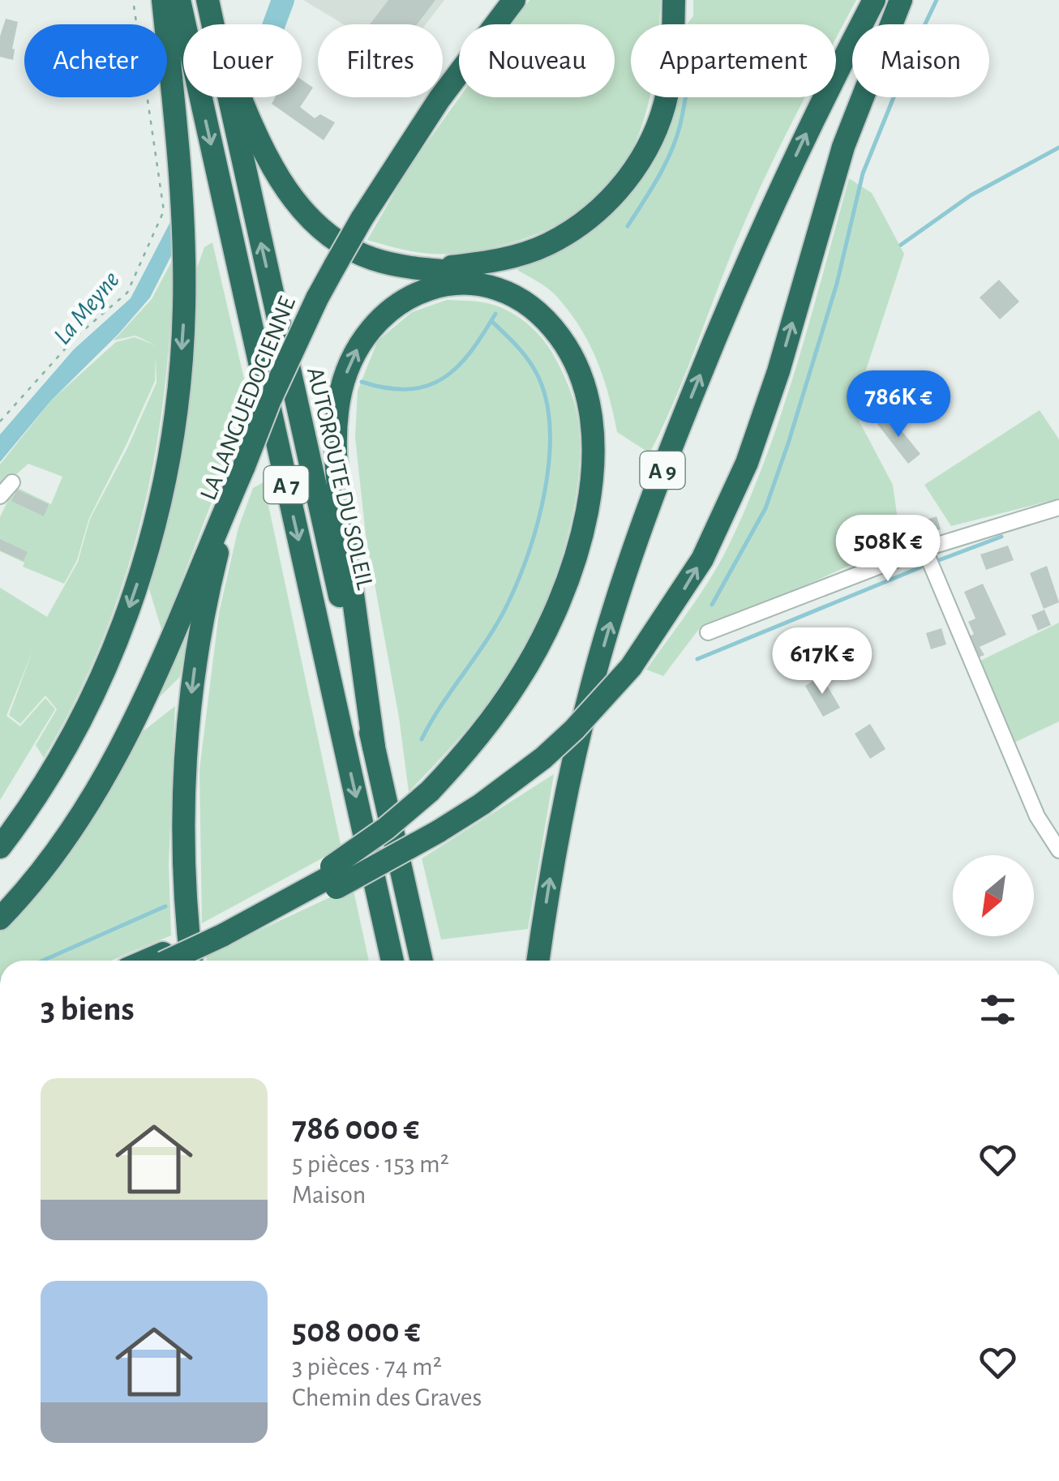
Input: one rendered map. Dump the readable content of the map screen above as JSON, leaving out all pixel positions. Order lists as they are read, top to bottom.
{
  "streets": {
    "highway": [
      "LA LANGUEDOCIENNE",
      "A 9",
      "AUTOROUTE DU SOLEIL",
      "A 7"
    ]
  },
  "water": ["La Meyne"],
  "north": "bottom left",
  "page": {
    "chip": [
      "Acheter",
      "Louer",
      "Filtres",
      "Nouveau",
      "Appartement",
      "Maison"
    ],
    "price": ["786K €", "508K €", "617K €"],
    "heading": "3 biens",
    "list": [
      {
        "name": "786 000 €",
        "note": "5 pièces · 153 m² · Maison"
      },
      {
        "name": "508 000 €",
        "note": "3 pièces · 74 m² · Chemin des Graves"
      }
    ]
  }
}
